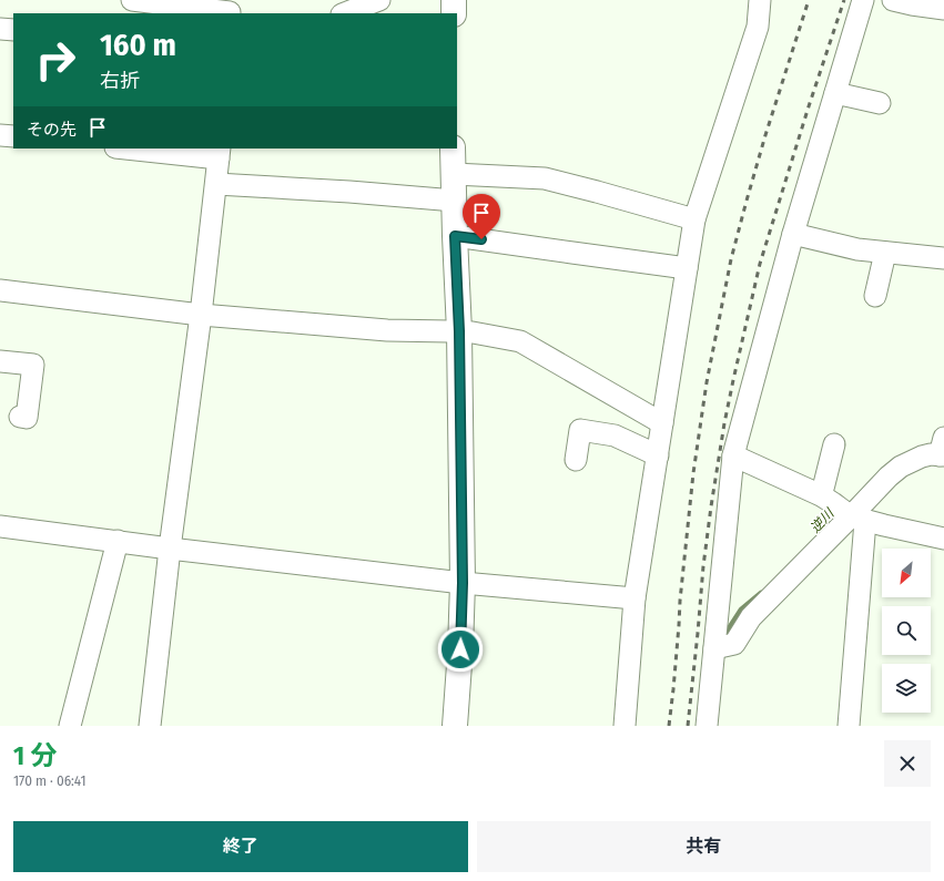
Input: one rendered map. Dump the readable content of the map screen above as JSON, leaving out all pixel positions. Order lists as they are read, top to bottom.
{
  "water": ["逆川"],
  "north": "bottom left",
  "page": {
    "turn": ["160 m", "右折"],
    "then": "その先",
    "heading": ["1 分", "170 m · 06:41"],
    "buttons": ["終了", "共有"]
  }
}
